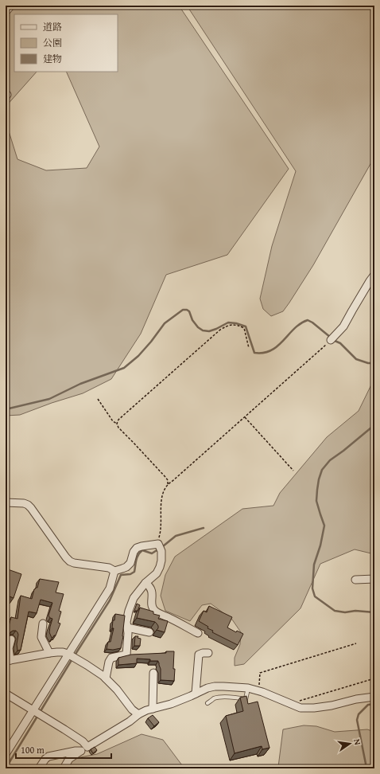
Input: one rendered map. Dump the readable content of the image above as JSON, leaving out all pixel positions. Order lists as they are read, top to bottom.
{
  "legend": ["道路", "公園", "建物"],
  "scale_bar": "100 m",
  "north": "right"
}
